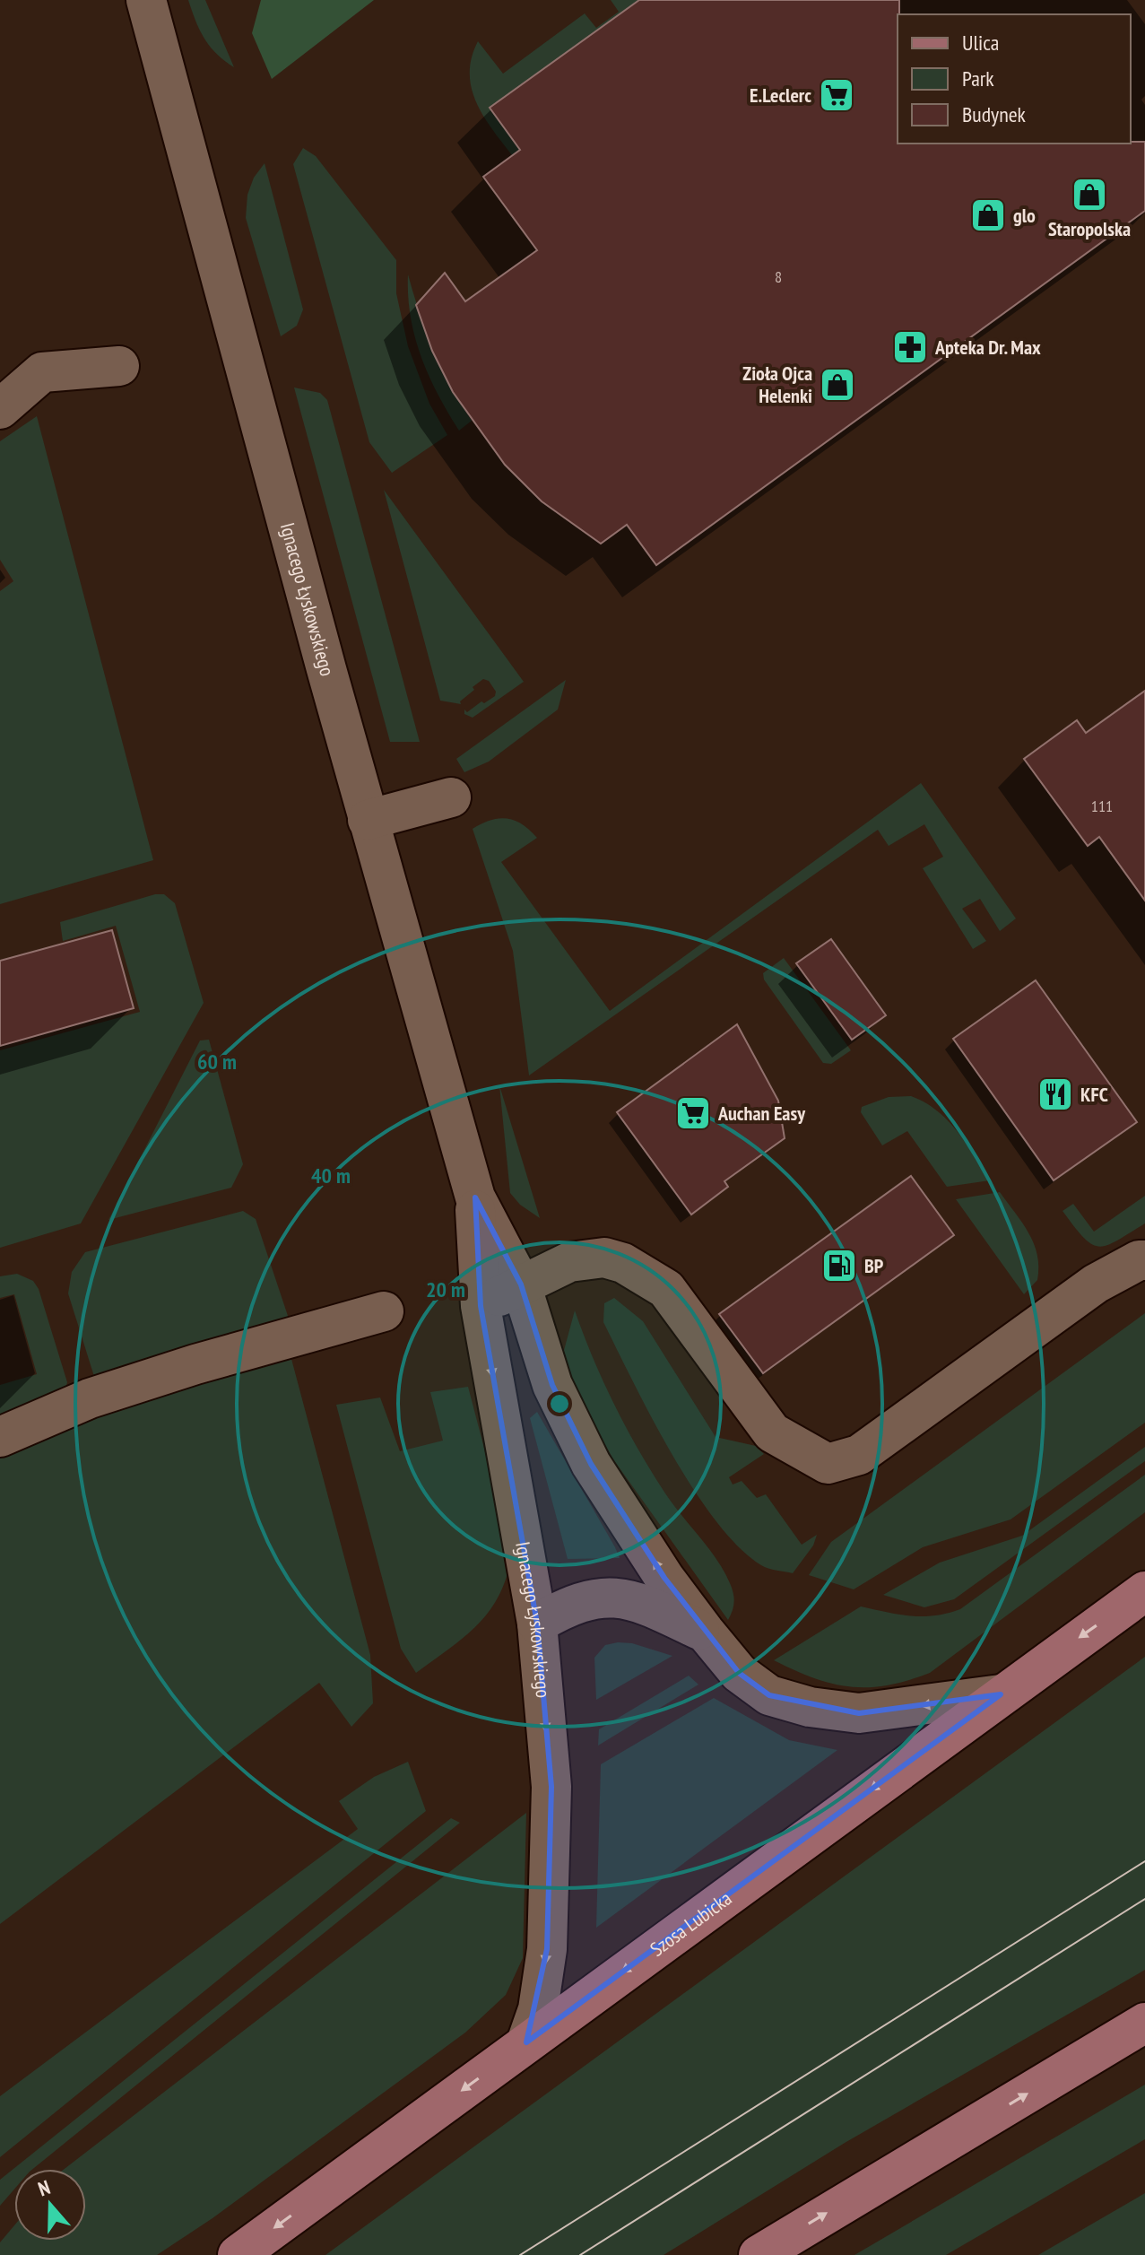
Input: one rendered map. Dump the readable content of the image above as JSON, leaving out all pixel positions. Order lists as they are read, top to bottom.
{
  "streets": {
    "main road": ["Szosa Lubicka"],
    "street": ["Ignacego Łyskowskiego"]
  },
  "crossings": [
    ["Ignacego Łyskowskiego", "Szosa Lubicka"]
  ],
  "places": {
    "supermarket": ["E.Leclerc", "Auchan Easy"],
    "shop": ["Staropolska", "glo", "Zioła Ojca Helenki"],
    "pharmacy": ["Apteka Dr. Max"],
    "restaurant": ["KFC"],
    "fuel station": ["BP"]
  },
  "house_numbers": ["8", "111"],
  "legend": ["Ulica", "Park", "Budynek"],
  "north": "top",
  "rings": ["60 m", "40 m", "20 m"]
}
